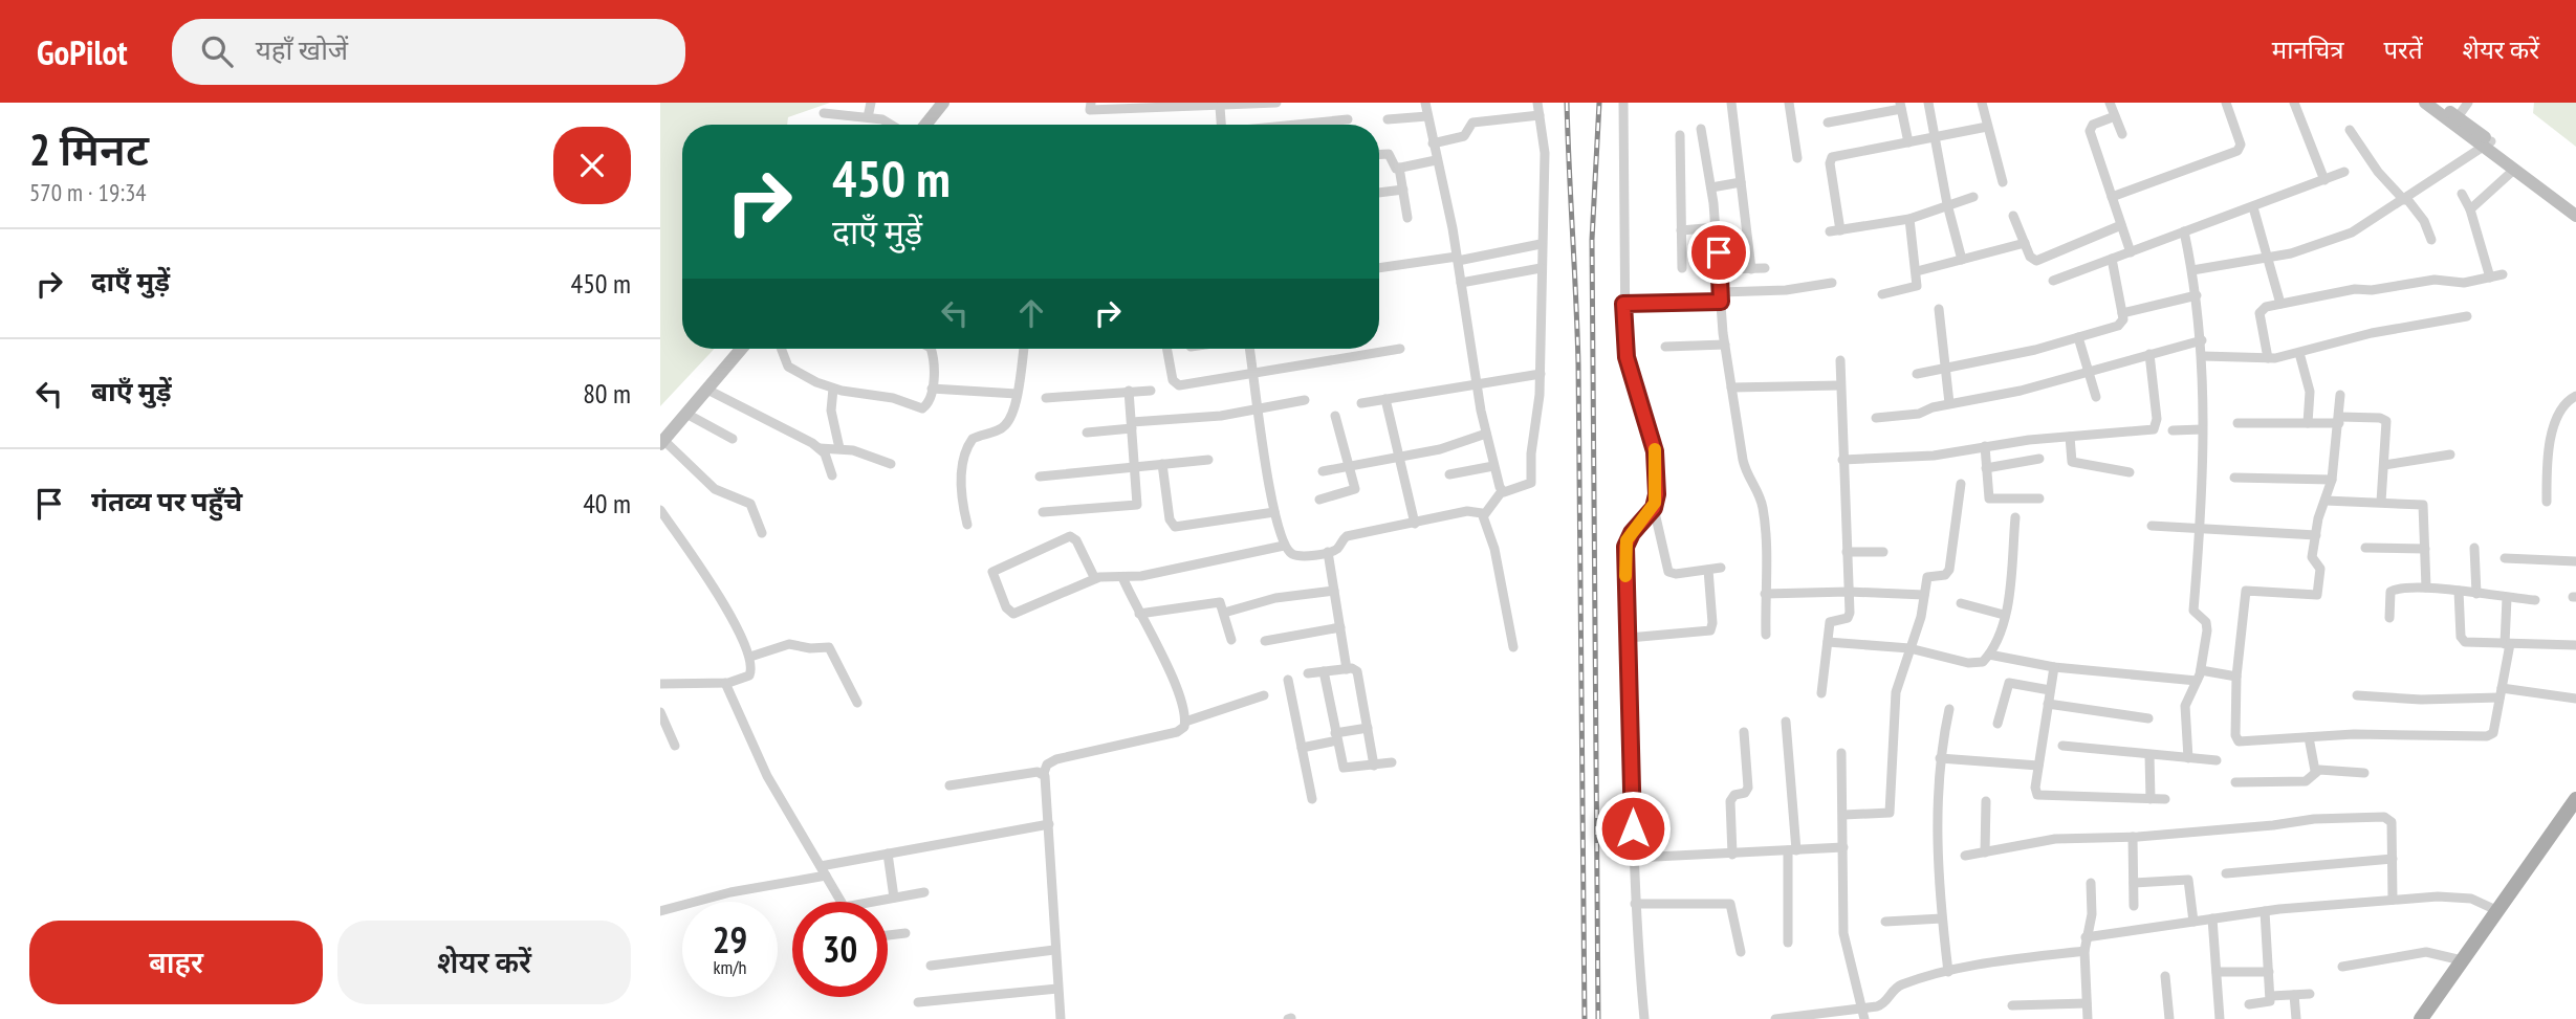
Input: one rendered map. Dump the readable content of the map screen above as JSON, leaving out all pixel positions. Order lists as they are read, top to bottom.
{
  "page": {
    "header": "GoPilot",
    "search": "यहाँ खोजें",
    "nav": ["मानचित्र", "परतें", "शेयर करें"],
    "heading": ["2 मिनट", "570 m · 19:34"],
    "turn": ["450 m", "दाएँ मुड़ें"],
    "list": [
      {
        "name": "दाएँ मुड़ें",
        "value": "450 m"
      },
      {
        "name": "बाएँ मुड़ें",
        "value": "80 m"
      },
      {
        "name": "गंतव्य पर पहुँचे",
        "value": "40 m"
      }
    ],
    "speed": "29 km/h",
    "limit": "30",
    "buttons": ["बाहर", "शेयर करें"]
  }
}
